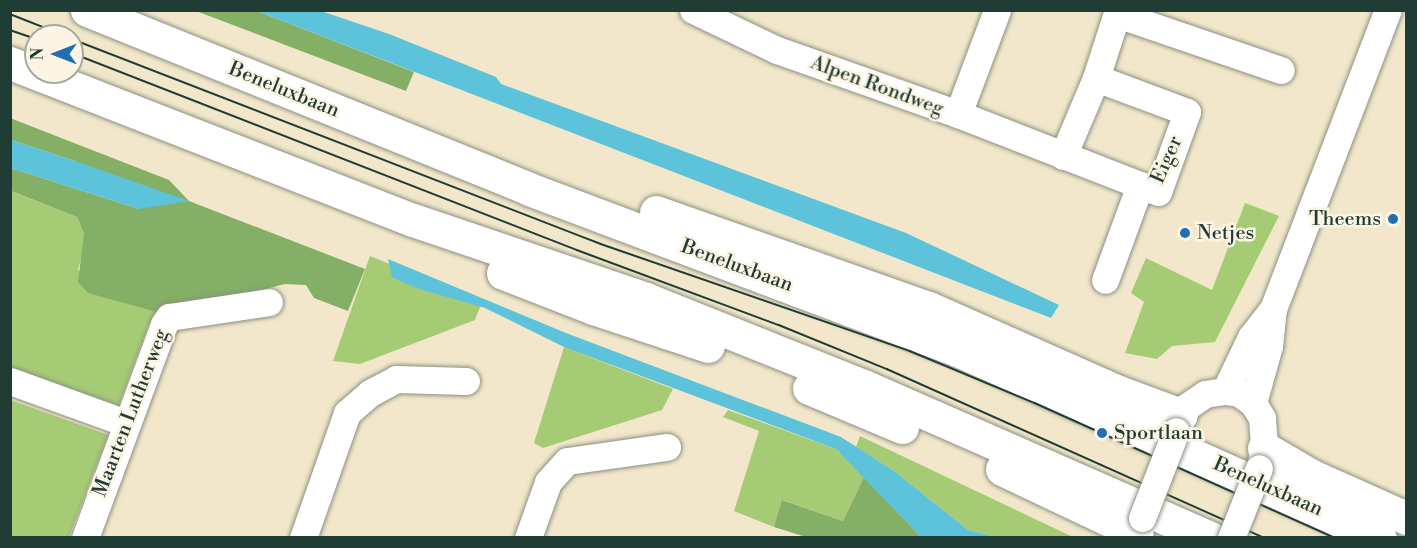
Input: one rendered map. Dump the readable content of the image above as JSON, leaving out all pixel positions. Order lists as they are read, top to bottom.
{
  "streets": {
    "main road": ["Beneluxbaan"],
    "street": ["Alpen Rondweg", "Eiger", "Maarten Lutherweg"]
  },
  "crossings": [
    ["Alpen Rondweg", "Eiger"]
  ],
  "places": ["Theems", "Netjes", "Sportlaan"],
  "north": "left"
}
